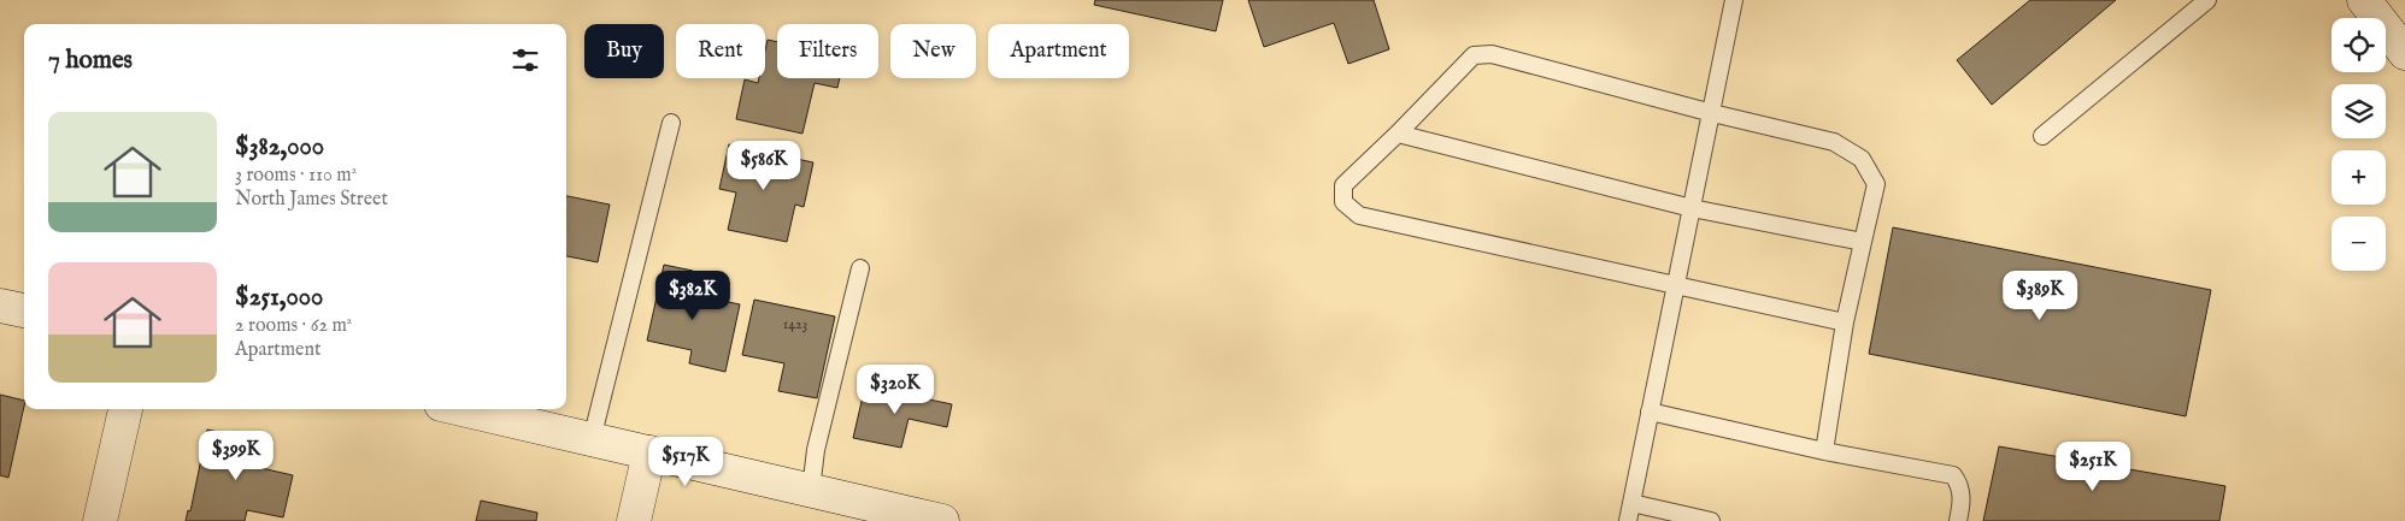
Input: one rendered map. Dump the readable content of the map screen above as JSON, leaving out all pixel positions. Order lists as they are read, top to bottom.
{
  "house_numbers": ["1423"],
  "page": {
    "map_buttons": ["+", "−"],
    "chip": [
      "Buy",
      "Rent",
      "Filters",
      "New",
      "Apartment"
    ],
    "heading": "7 homes",
    "list": [
      {
        "name": "$382,000",
        "note": "3 rooms · 110 m² · North James Street"
      },
      {
        "name": "$251,000",
        "note": "2 rooms · 62 m² · Apartment"
      }
    ],
    "price": [
      "$586K",
      "$382K",
      "$389K",
      "$320K",
      "$399K",
      "$517K",
      "$251K"
    ]
  }
}
